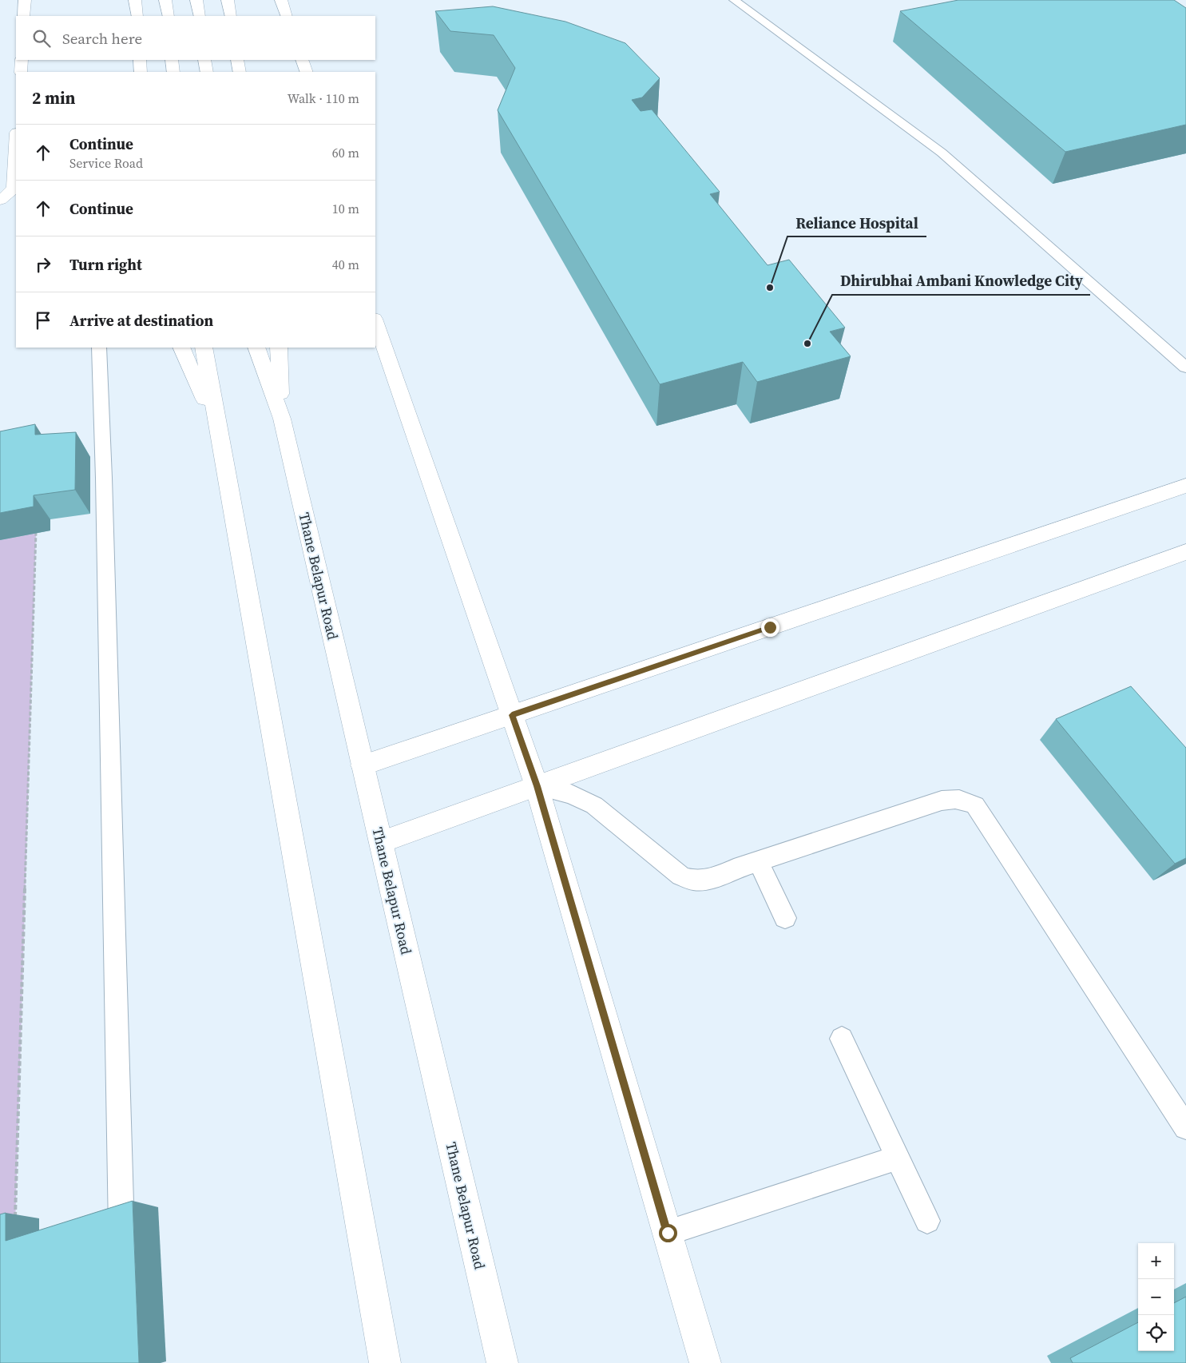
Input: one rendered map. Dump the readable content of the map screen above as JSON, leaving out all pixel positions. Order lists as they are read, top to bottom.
{
  "streets": {
    "street": ["Thane Belapur Road"]
  },
  "places": ["Reliance Hospital", "Dhirubhai Ambani Knowledge City"],
  "page": {
    "search": "Search here",
    "heading": ["2 min", "Walk · 110 m"],
    "list": [
      ["Continue", "Service Road", "60 m"],
      ["Continue", "10 m"],
      ["Turn right", "40 m"],
      "Arrive at destination"
    ],
    "map_buttons": ["+", "−"]
  }
}
